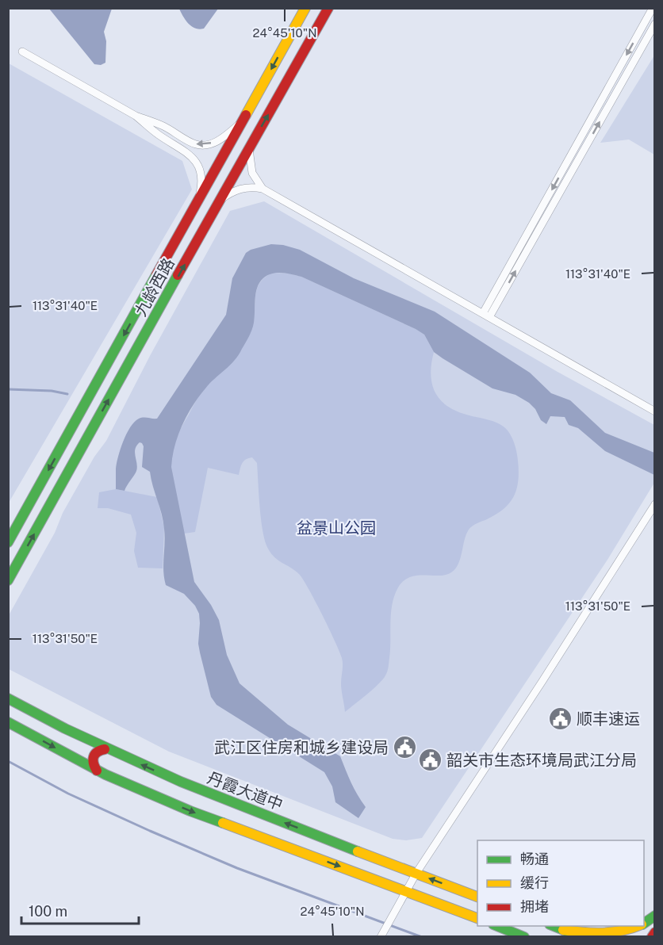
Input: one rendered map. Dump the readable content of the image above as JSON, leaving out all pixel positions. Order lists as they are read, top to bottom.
{
  "streets": {
    "main road": ["九龄西路", "丹霞大道中"]
  },
  "parks": ["盆景山公园"],
  "places": {
    "public building": ["顺丰速运", "武江区住房和城乡建设局", "韶关市生态环境局武江分局"]
  },
  "legend": ["畅通", "缓行", "拥堵"],
  "scale_bar": "100 m",
  "coordinates": ["24°45'10\"N", "113°31'40\"E", "113°31'50\"E"]
}
